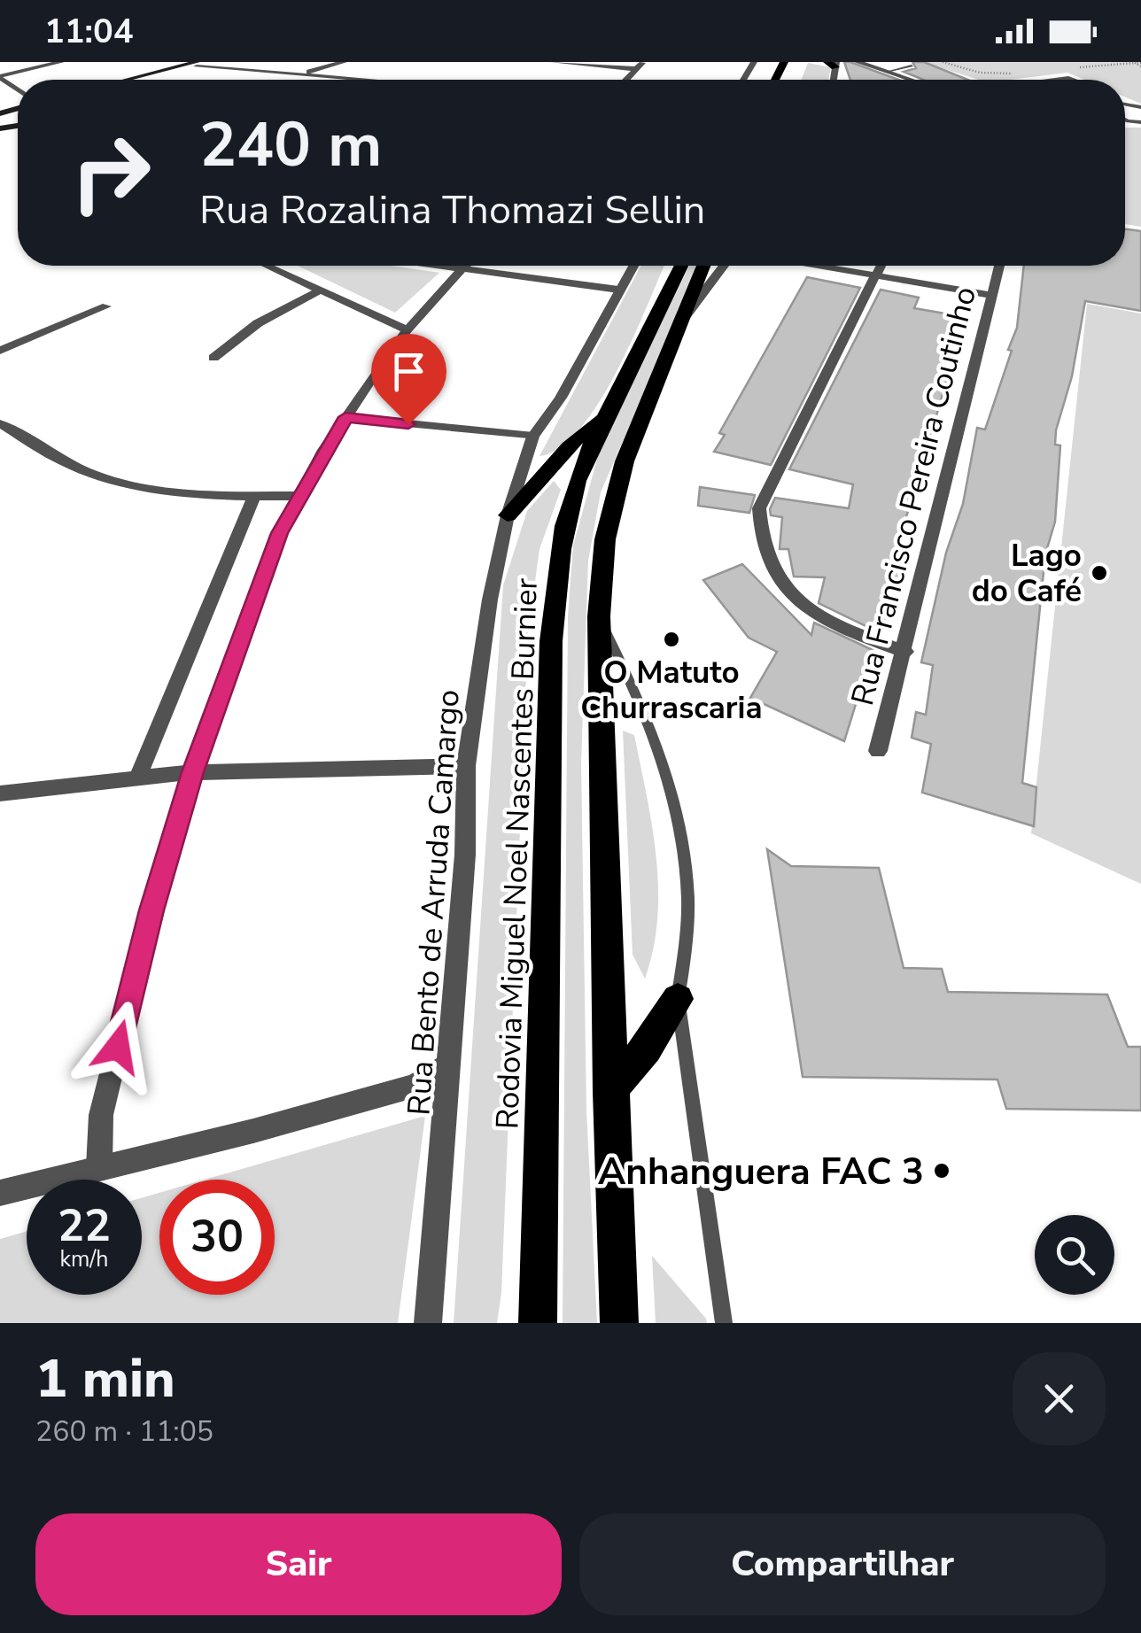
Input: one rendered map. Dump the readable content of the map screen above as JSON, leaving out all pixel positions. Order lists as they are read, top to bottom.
{
  "streets": {
    "highway": ["Rodovia Miguel Noel Nascentes Burnier"],
    "street": ["Rua Francisco Pereira Coutinho", "Rua Bento de Arruda Camargo"]
  },
  "places": ["Lago do Café", "O Matuto Churrascaria", "Anhanguera FAC 3"],
  "page": {
    "status": "11:04",
    "turn": ["240 m", "Rua Rozalina Thomazi Sellin"],
    "speed": "22 km/h",
    "limit": "30",
    "heading": ["1 min", "260 m · 11:05"],
    "buttons": ["Sair", "Compartilhar"]
  }
}
